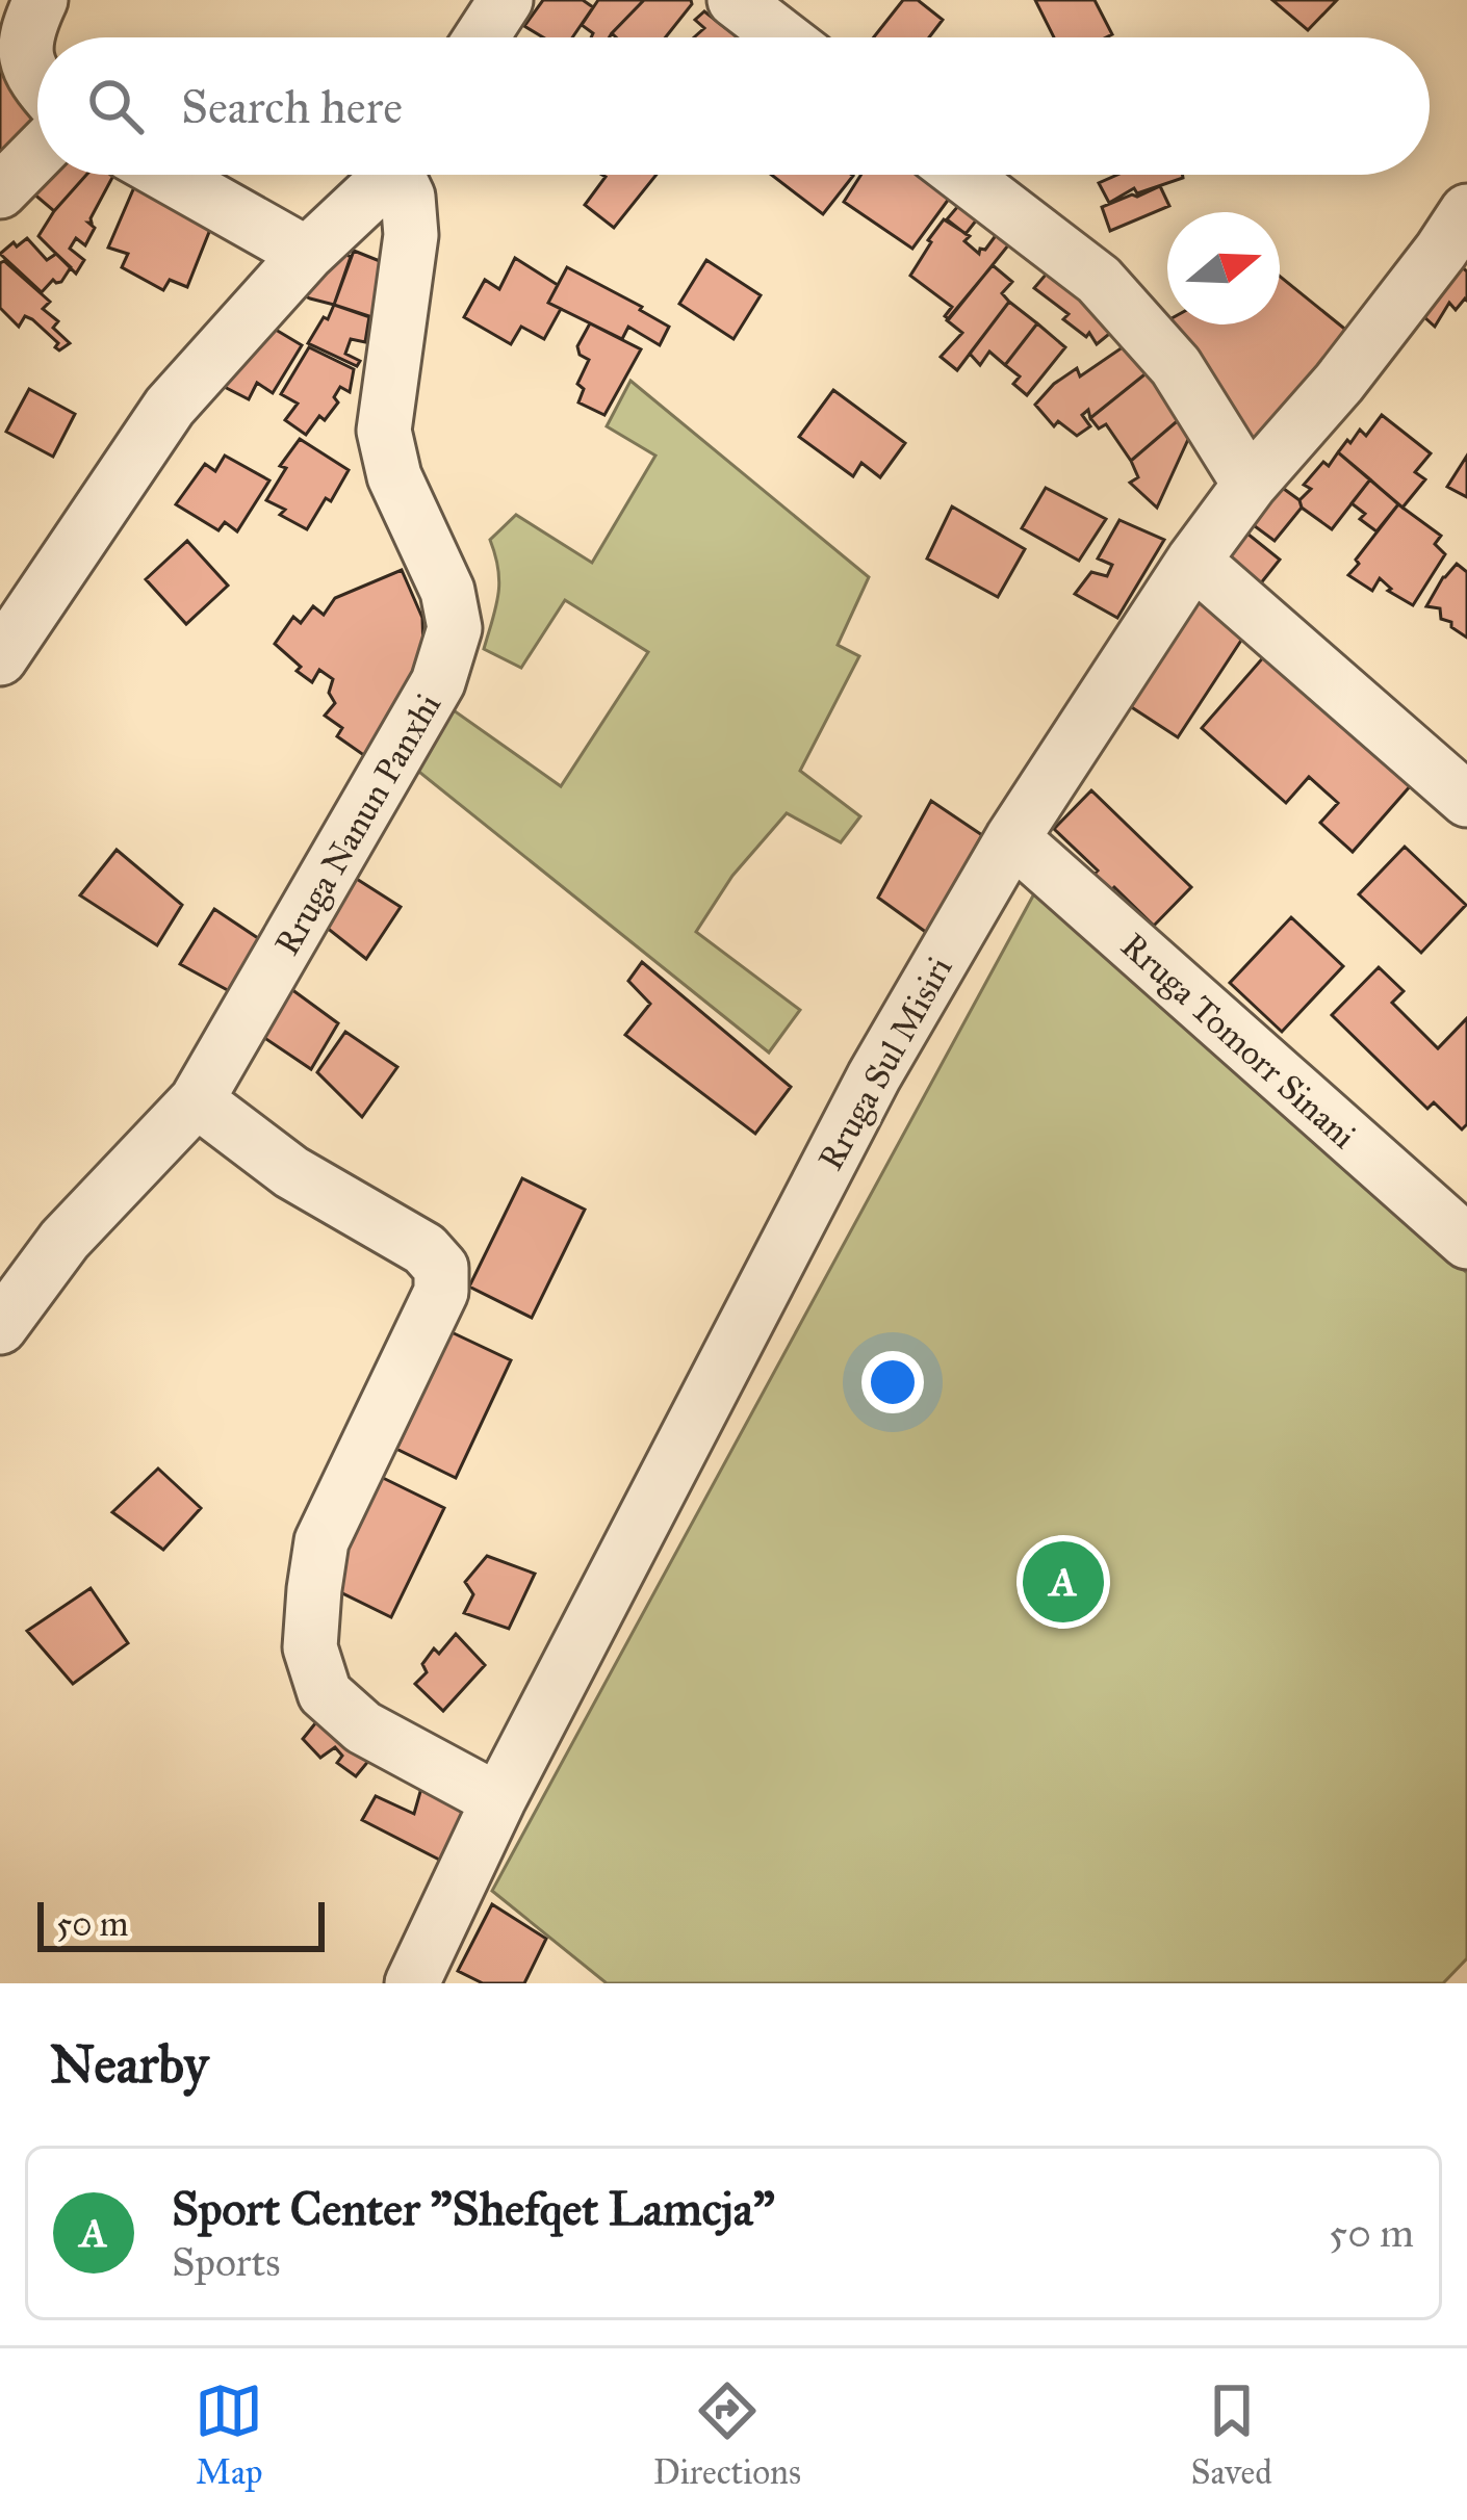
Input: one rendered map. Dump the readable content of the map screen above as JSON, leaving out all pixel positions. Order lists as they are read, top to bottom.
{
  "streets": {
    "street": ["Rruga Nanun Panxhi", "Rruga Tomorr Sinani", "Rruga Sul Misiri"]
  },
  "crossings": [
    ["Rruga Tomorr Sinani", "Rruga Sul Misiri"]
  ],
  "scale_bar": "50 m",
  "north": "right",
  "page": {
    "search": "Search here",
    "pins": "A",
    "scale": "50 m",
    "heading": "Nearby",
    "list": [
      {
        "mark": "A",
        "name": "Sport Center \"Shefqet Lamcja\"",
        "note": "Sports",
        "value": "50 m"
      }
    ],
    "nav": ["Map", "Directions", "Saved"]
  }
}
